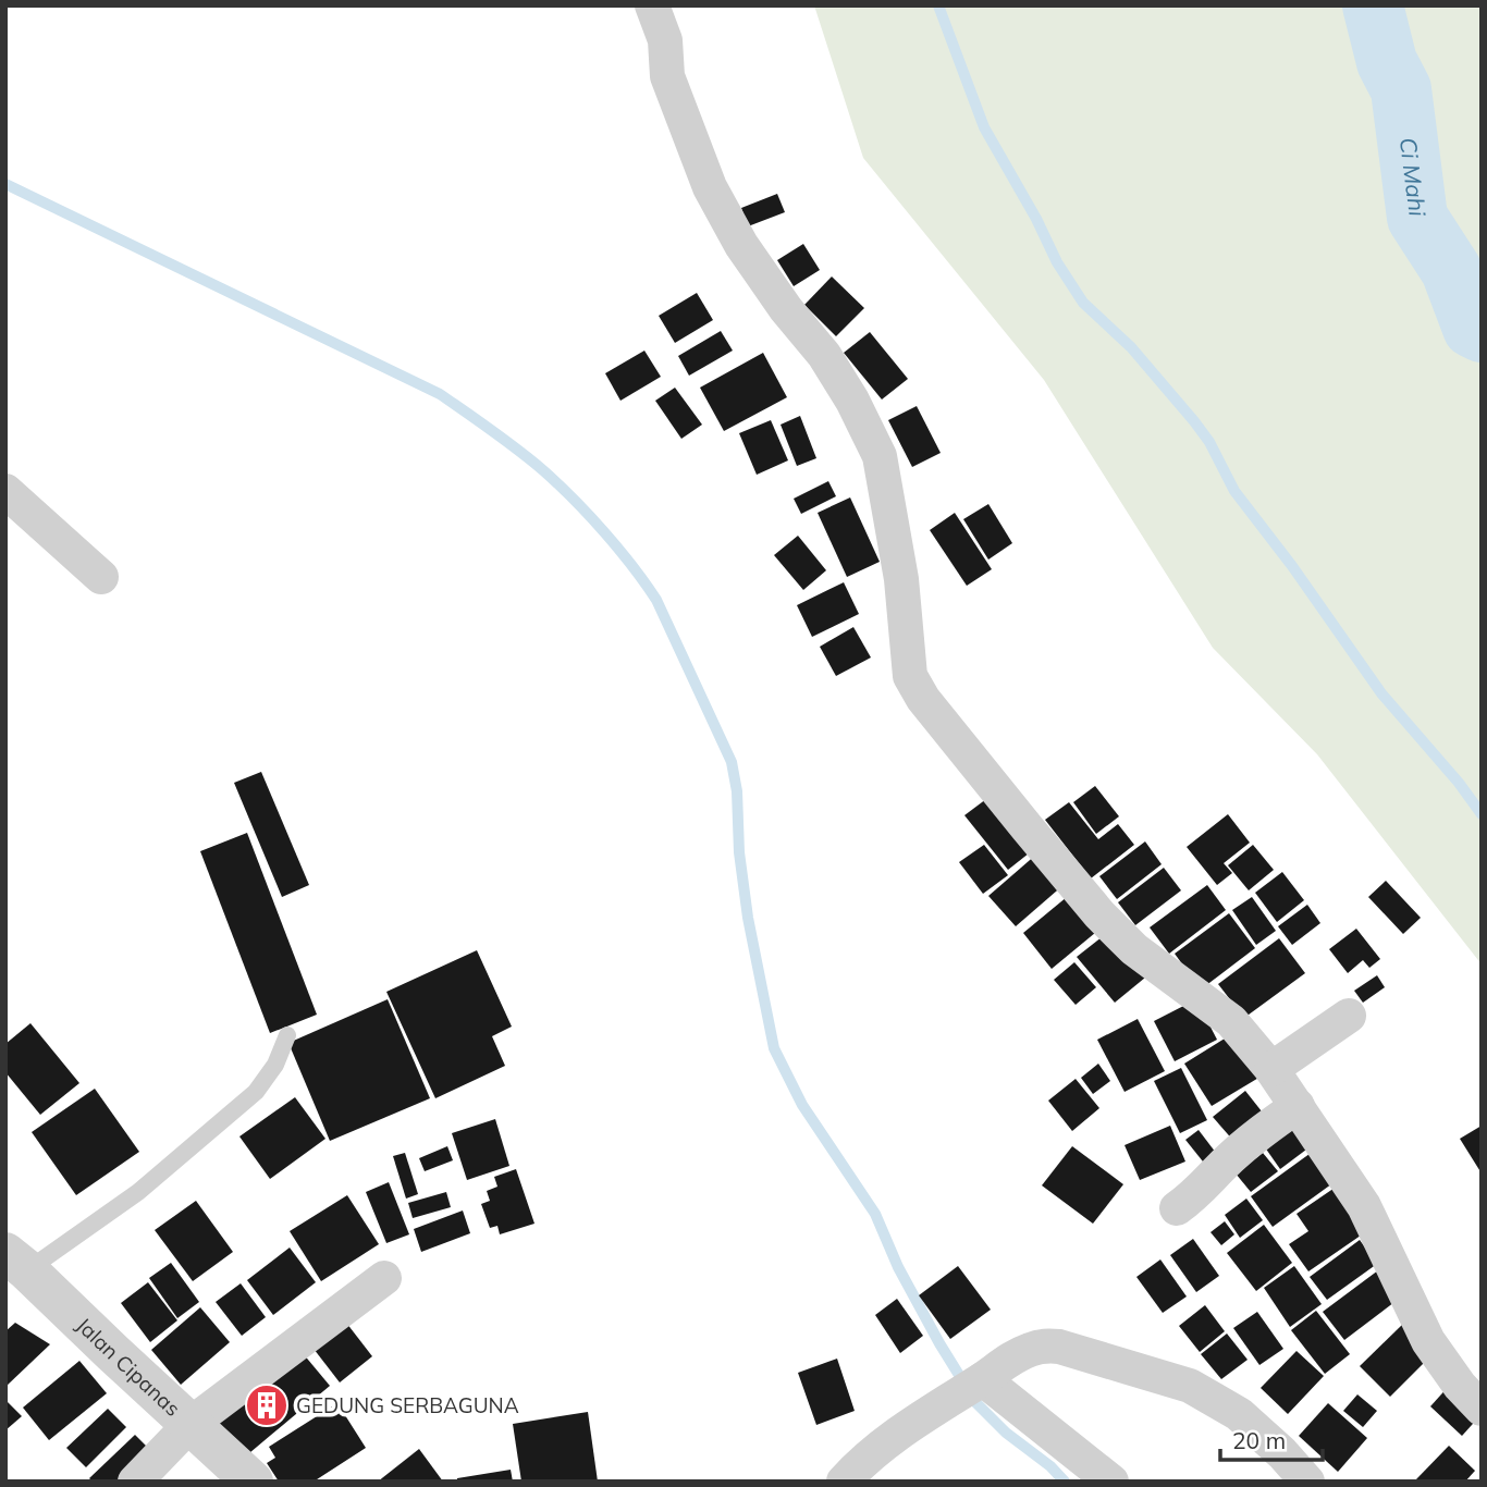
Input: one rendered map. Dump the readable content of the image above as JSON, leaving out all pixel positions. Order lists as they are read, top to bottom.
{
  "streets": {
    "street": ["Jalan Cipanas"]
  },
  "water": ["Ci Mahi"],
  "places": {
    "building": ["GEDUNG SERBAGUNA"]
  },
  "scale_bar": "20 m"
}
